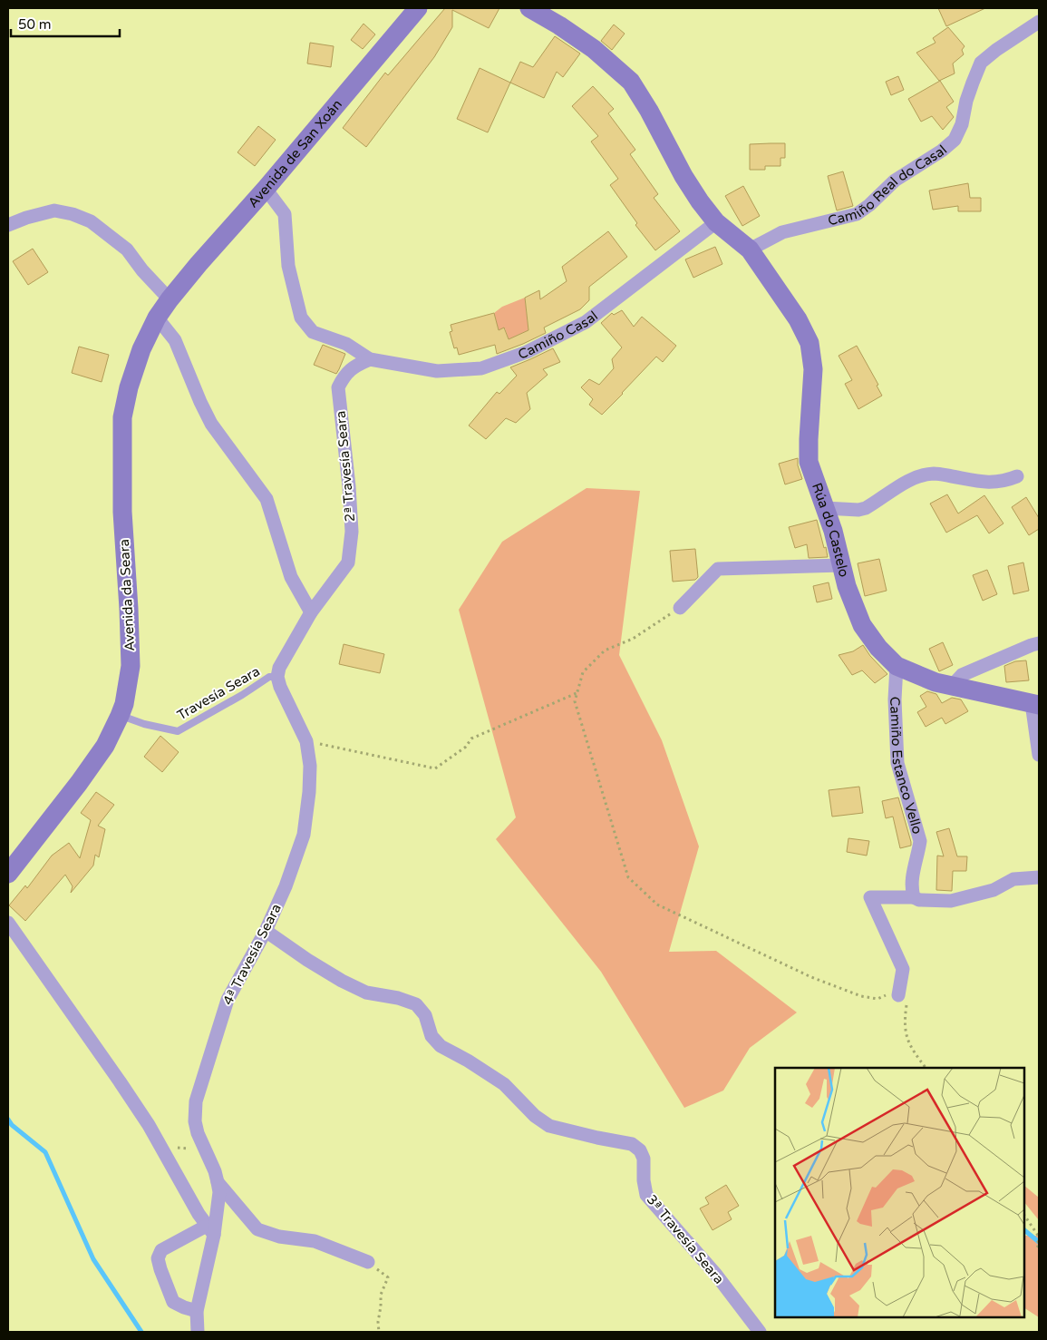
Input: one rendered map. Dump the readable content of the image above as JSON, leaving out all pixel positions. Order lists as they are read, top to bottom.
{
  "streets": {
    "main road": ["Avenida de San Xoán", "Rúa do Castelo", "Avenida da Seara"],
    "street": [
      "Camiño Real do Casal",
      "Camiño Casal",
      "2ª Travesía Seara",
      "Camiño Estanco Vello",
      "4ª Travesía Seara",
      "3ª Travesía Seara"
    ],
    "lane": ["Travesía Seara"]
  },
  "crossings": [
    ["Avenida de San Xoán", "Avenida da Seara"],
    ["Camiño Real do Casal", "Rúa do Castelo"],
    ["Camiño Casal", "2ª Travesía Seara"],
    ["Camiño Casal", "Rúa do Castelo"],
    ["2ª Travesía Seara", "Travesía Seara"],
    ["2ª Travesía Seara", "4ª Travesía Seara"],
    ["Rúa do Castelo", "Camiño Estanco Vello"],
    ["Avenida da Seara", "Travesía Seara"],
    ["Travesía Seara", "4ª Travesía Seara"],
    ["4ª Travesía Seara", "3ª Travesía Seara"]
  ],
  "scale_bar": "50 m"
}
